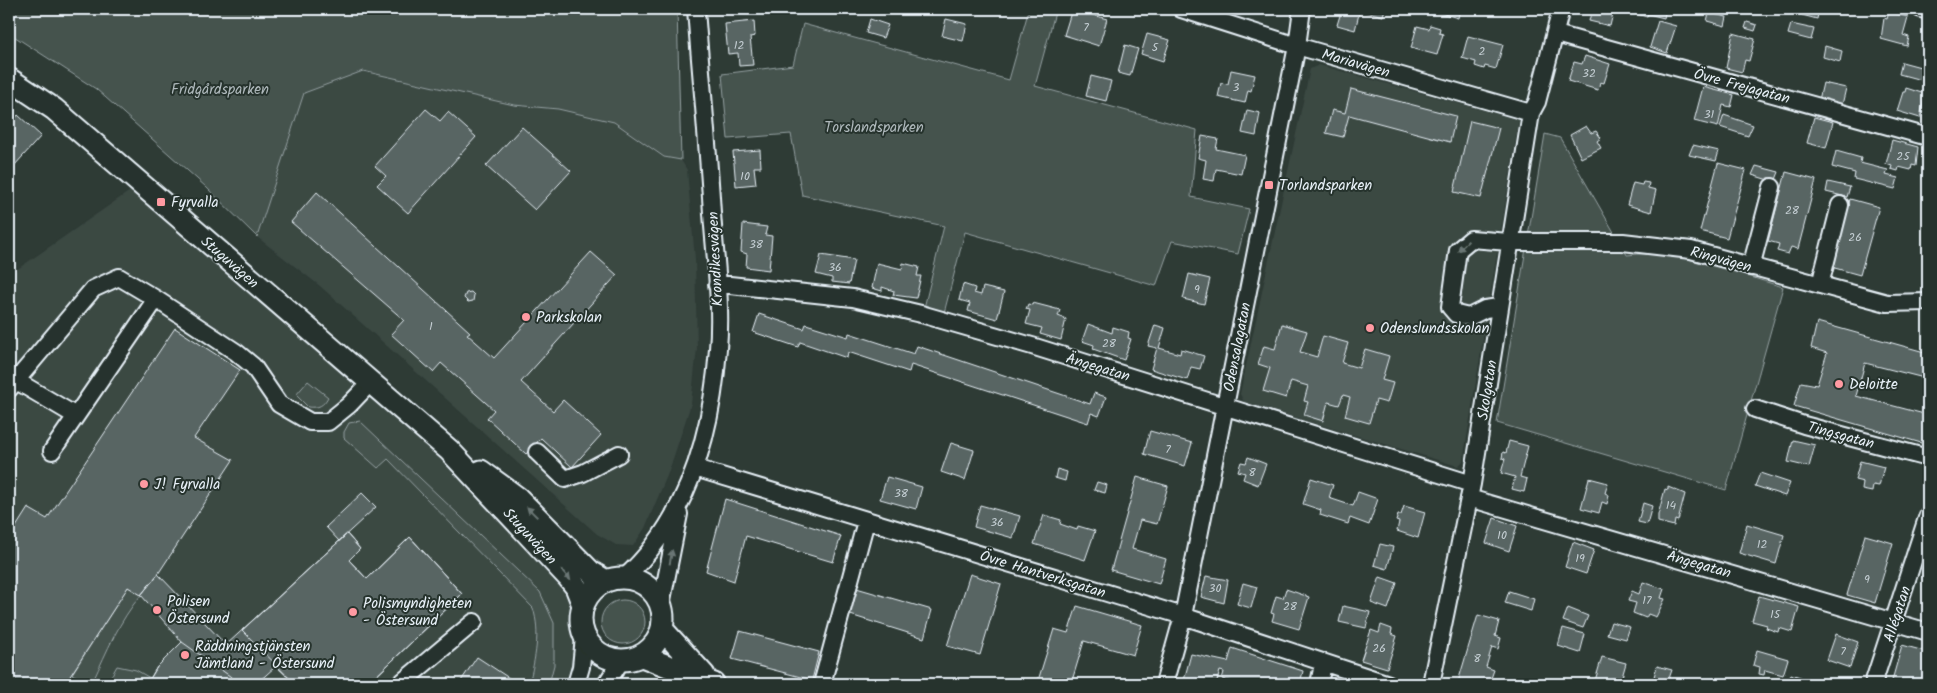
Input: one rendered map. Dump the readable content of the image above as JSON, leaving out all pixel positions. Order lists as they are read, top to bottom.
{
  "streets": {
    "main road": ["Stuguvägen"],
    "street": [
      "Mariavägen",
      "Övre Frejagatan",
      "Krondikesvägen",
      "Ringvägen",
      "Odensalagatan",
      "Ängegatan",
      "Skolgatan",
      "Tingsgatan",
      "Övre Hantverksgatan",
      "Allégatan"
    ]
  },
  "crossings": [
    ["Mariavägen", "Odensalagatan"],
    ["Mariavägen", "Skolgatan"],
    ["Övre Frejagatan", "Skolgatan"],
    ["Krondikesvägen", "Stuguvägen"],
    ["Krondikesvägen", "Ängegatan"],
    ["Krondikesvägen", "Övre Hantverksgatan"],
    ["Ringvägen", "Skolgatan"],
    ["Odensalagatan", "Ängegatan"],
    ["Odensalagatan", "Övre Hantverksgatan"],
    ["Ängegatan", "Skolgatan"],
    ["Ängegatan", "Allégatan"]
  ],
  "parks": ["Fridgårdsparken", "Torslandsparken"],
  "places": {
    "transit": ["Torlandsparken", "Fyrvalla"],
    "other": [
      "Parkskolan",
      "Odenslundsskolan",
      "Deloitte",
      "J! Fyrvalla",
      "Polisen Östersund",
      "Polismyndigheten - Östersund",
      "Räddningstjänsten Jämtland - Östersund"
    ]
  },
  "house_numbers": [
    "7",
    "12",
    "5",
    "2",
    "32",
    "3",
    "31",
    "25",
    "10",
    "28",
    "26",
    "38",
    "36",
    "9",
    "1",
    "28",
    "7",
    "8",
    "38",
    "14",
    "36",
    "10",
    "12",
    "19",
    "9",
    "30",
    "17",
    "28",
    "15",
    "26",
    "7",
    "8"
  ]
}
